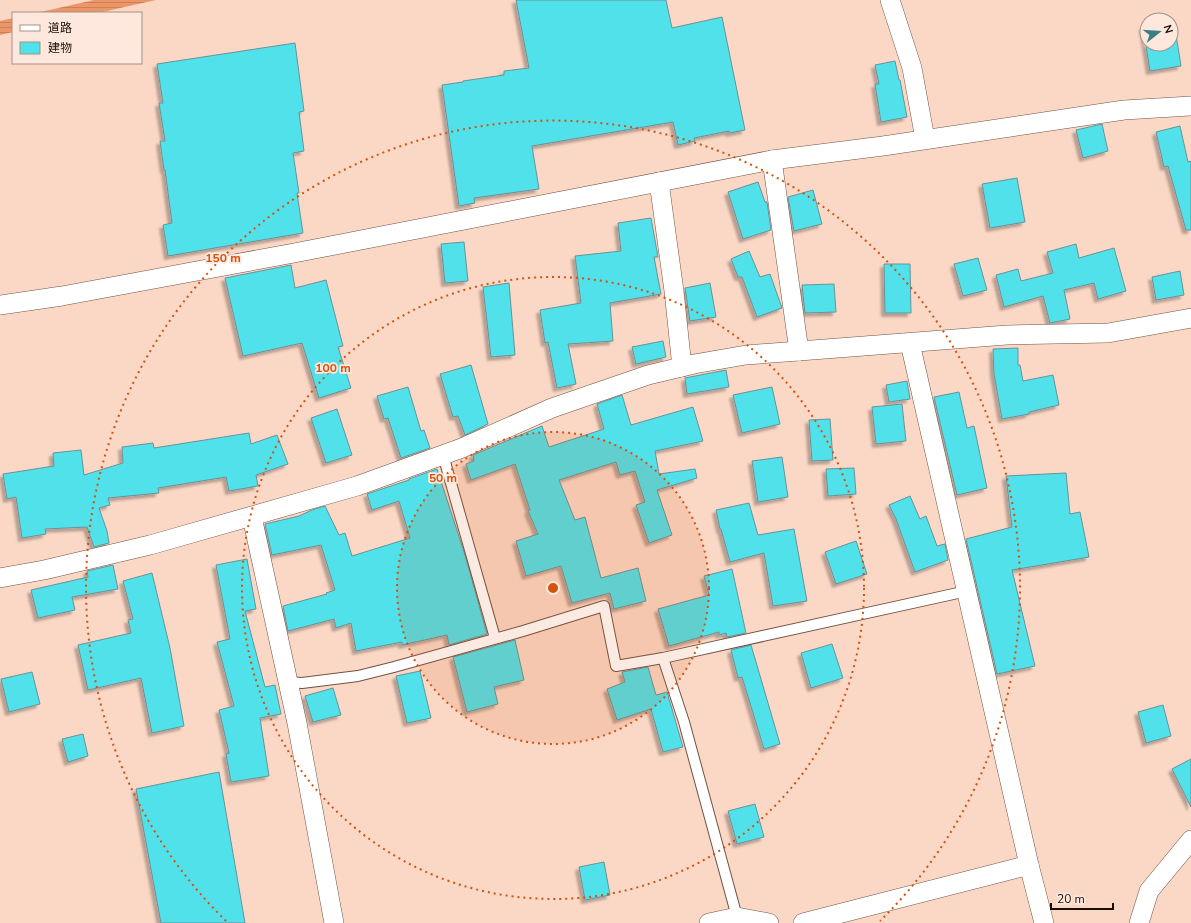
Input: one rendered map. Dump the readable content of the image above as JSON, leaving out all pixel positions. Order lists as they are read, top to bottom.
{
  "legend": ["道路", "建物"],
  "scale_bar": "20 m",
  "north": "right",
  "rings": ["150 m", "100 m", "50 m"]
}
